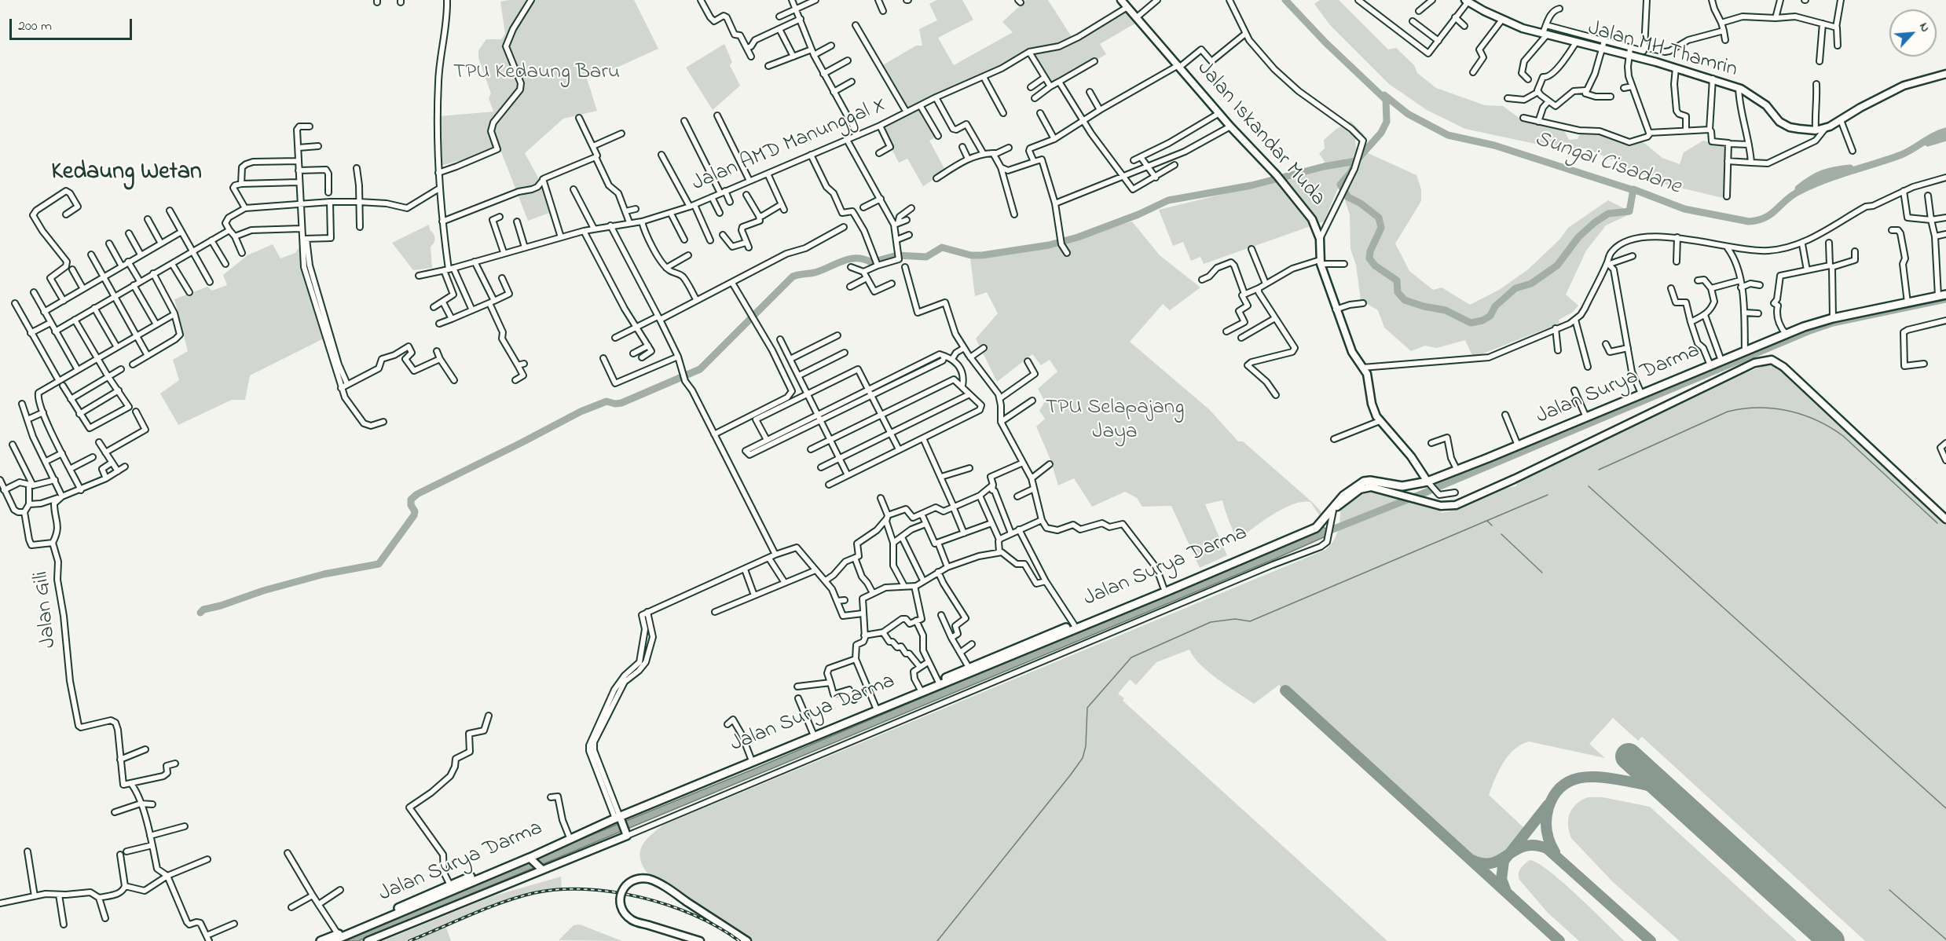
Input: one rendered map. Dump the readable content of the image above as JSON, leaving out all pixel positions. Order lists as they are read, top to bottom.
{
  "streets": {
    "main road": ["Jalan Surya Darma"],
    "street": [
      "Jalan MH Thamrin",
      "Jalan Iskandar Muda",
      "Jalan AMD Manunggal X",
      "Jalan Gili"
    ]
  },
  "crossings": [
    ["Jalan Iskandar Muda", "Jalan AMD Manunggal X"],
    ["Jalan Iskandar Muda", "Jalan Surya Darma"]
  ],
  "districts": ["Kedaung Wetan"],
  "water": ["Sungai Cisadane"],
  "parks": ["TPU Kedaung Baru", "TPU Selapajang Jaya"],
  "scale_bar": "200 m",
  "north": "top right"
}
